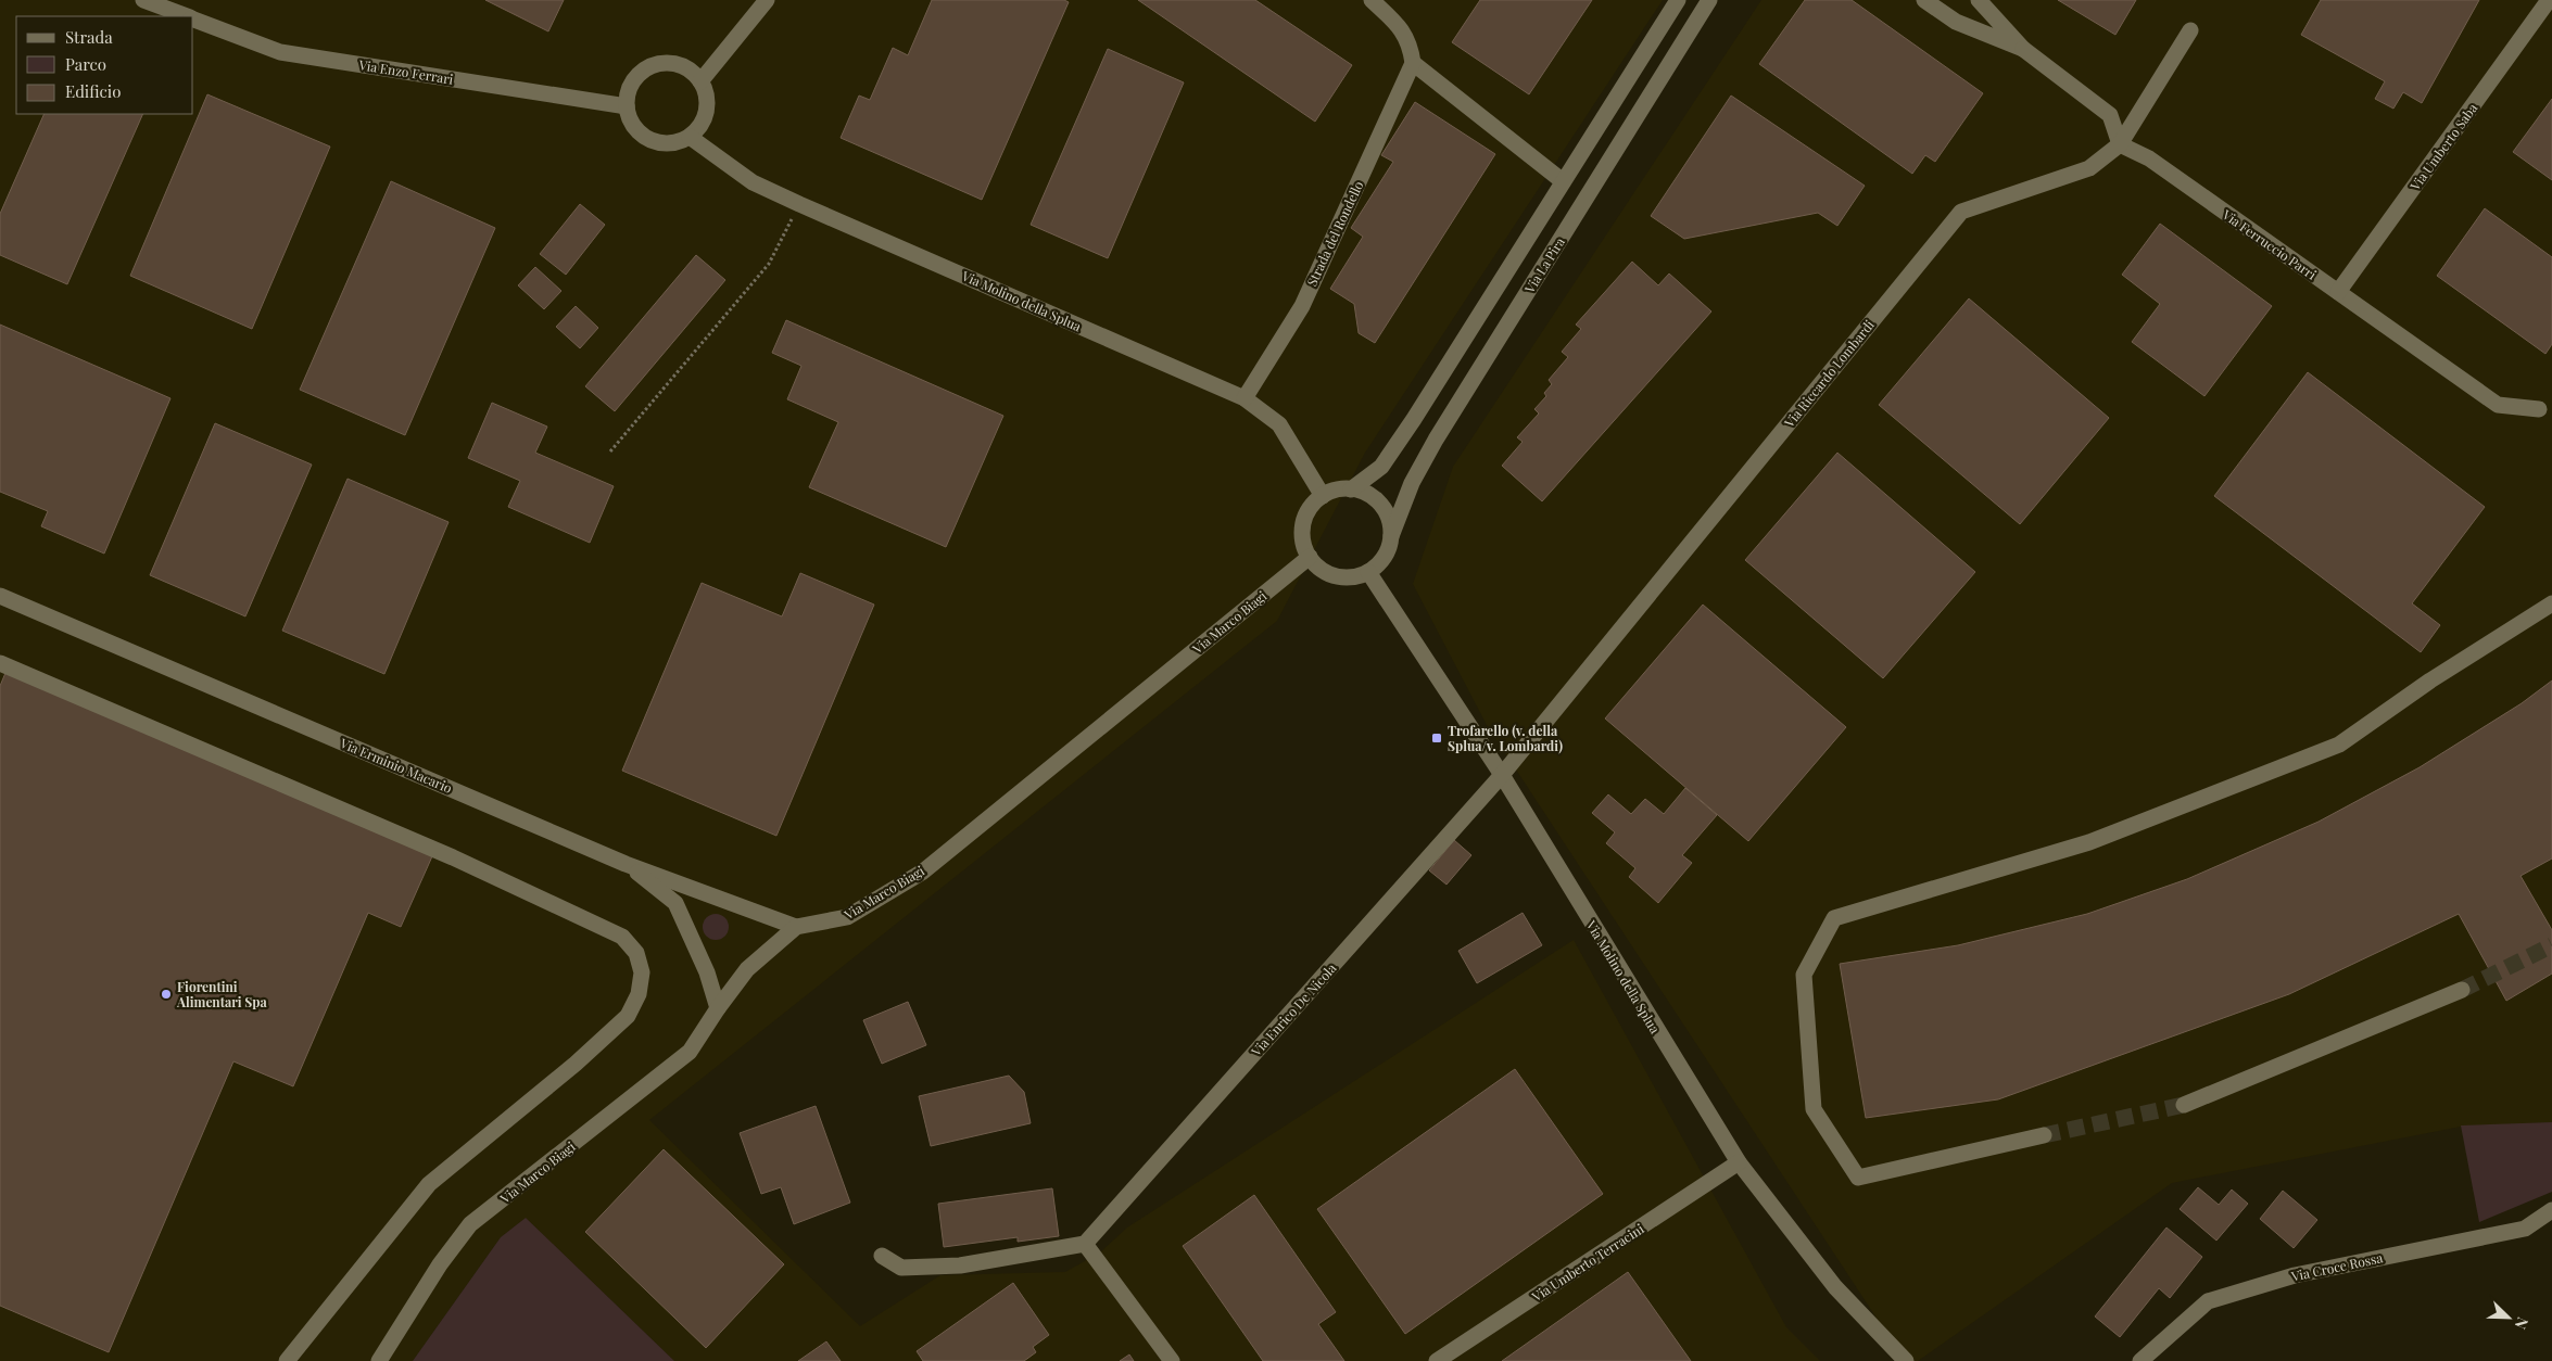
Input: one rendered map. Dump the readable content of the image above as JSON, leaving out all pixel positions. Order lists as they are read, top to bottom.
{
  "streets": {
    "street": [
      "Via Enzo Ferrari",
      "Via Umberto Saba",
      "Strada del Rondello",
      "Via Ferruccio Parri",
      "Via La Pira",
      "Via Molino della Splua",
      "Via Riccardo Lombardi",
      "Via Marco Biagi",
      "Via Erminio Macario",
      "Via Enrico De Nicola",
      "Via Umberto Terracini",
      "Via Croce Rossa"
    ]
  },
  "crossings": [
    ["Via Enzo Ferrari", "Via Molino della Splua"],
    ["Via Umberto Saba", "Via Ferruccio Parri"],
    ["Strada del Rondello", "Via Molino della Splua"],
    ["Via Ferruccio Parri", "Via Riccardo Lombardi"],
    ["Via La Pira", "Via Molino della Splua"],
    ["Via La Pira", "Via Marco Biagi"],
    ["Via Molino della Splua", "Via Riccardo Lombardi"],
    ["Via Molino della Splua", "Via Marco Biagi"],
    ["Via Molino della Splua", "Via Enrico De Nicola"],
    ["Via Molino della Splua", "Via Umberto Terracini"],
    ["Via Riccardo Lombardi", "Via Enrico De Nicola"],
    ["Via Marco Biagi", "Via Erminio Macario"]
  ],
  "places": {
    "transit": ["Trofarello (v. della Splua/v. Lombardi)"],
    "other": ["Fiorentini Alimentari Spa"]
  },
  "legend": ["Strada", "Parco", "Edificio"],
  "north": "bottom right"
}
